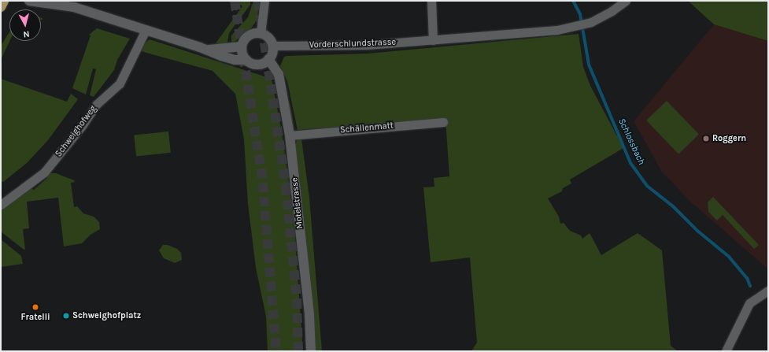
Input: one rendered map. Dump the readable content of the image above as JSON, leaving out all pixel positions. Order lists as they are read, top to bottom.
{
  "streets": {
    "street": [
      "Vorderschlundstrasse",
      "Schällenmatt",
      "Schweighofweg",
      "Motelstrasse"
    ]
  },
  "crossings": [
    ["Vorderschlundstrasse", "Motelstrasse"],
    ["Schällenmatt", "Motelstrasse"]
  ],
  "water": ["Schlossbach"],
  "places": ["Roggern", "Fratelli", "Schweighofplatz"],
  "north": "bottom"
}
